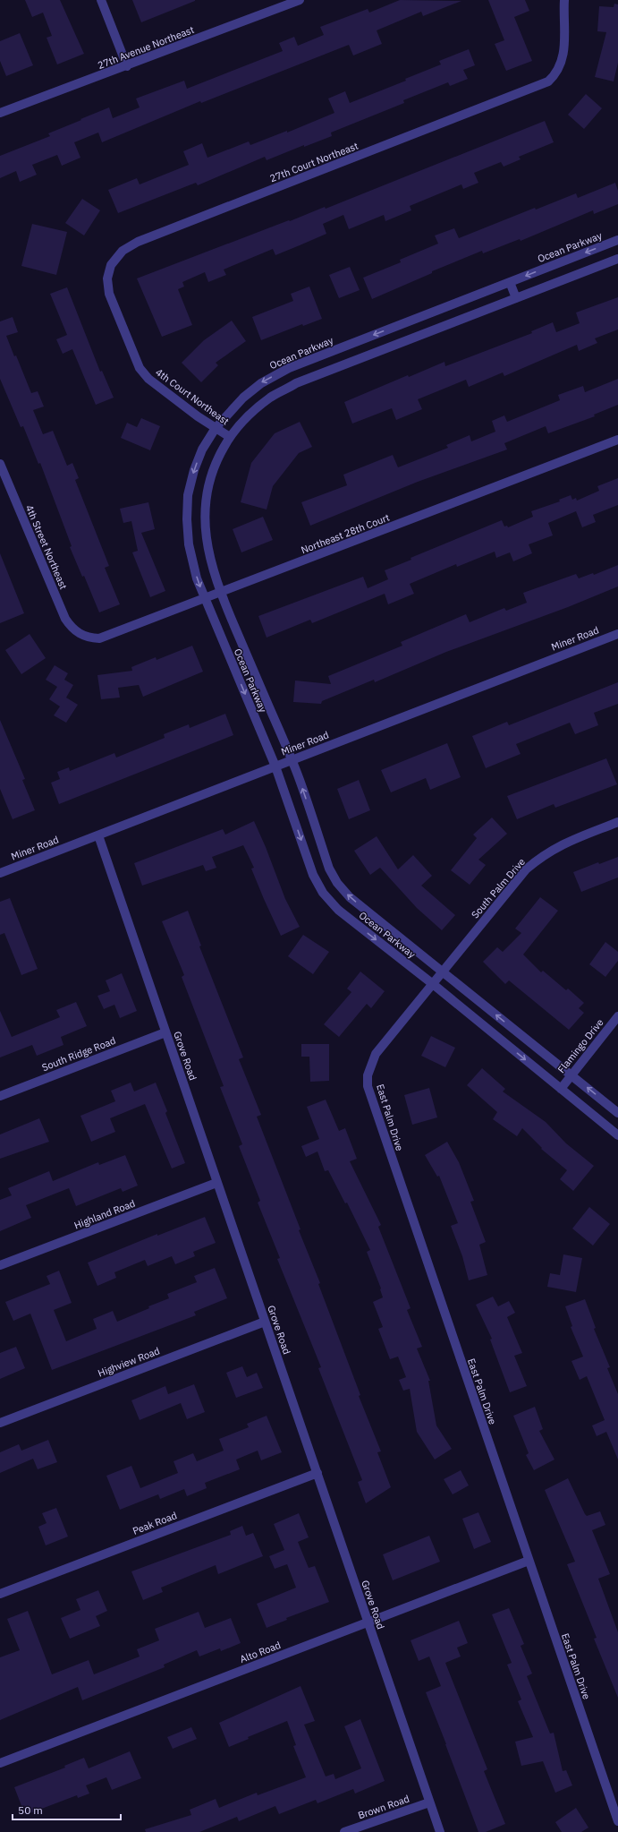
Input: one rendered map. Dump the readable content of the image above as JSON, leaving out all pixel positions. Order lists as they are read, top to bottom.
{
  "streets": {
    "street": [
      "27th Avenue Northeast",
      "27th Court Northeast",
      "Ocean Parkway",
      "4th Court Northeast",
      "Northeast 28th Court",
      "4th Street Northeast",
      "Miner Road",
      "South Palm Drive",
      "Flamingo Drive",
      "South Ridge Road",
      "Grove Road",
      "East Palm Drive",
      "Highland Road",
      "Highview Road",
      "Peak Road",
      "Alto Road",
      "Brown Road"
    ]
  },
  "crossings": [
    ["27th Court Northeast", "4th Court Northeast"],
    ["Ocean Parkway", "4th Court Northeast"],
    ["Ocean Parkway", "Northeast 28th Court"],
    ["Ocean Parkway", "Miner Road"],
    ["Ocean Parkway", "South Palm Drive"],
    ["Ocean Parkway", "Flamingo Drive"],
    ["Ocean Parkway", "East Palm Drive"],
    ["Northeast 28th Court", "4th Street Northeast"],
    ["Miner Road", "Grove Road"],
    ["South Palm Drive", "East Palm Drive"],
    ["South Ridge Road", "Grove Road"],
    ["Grove Road", "Highland Road"],
    ["Grove Road", "Highview Road"],
    ["Grove Road", "Peak Road"],
    ["Grove Road", "Alto Road"],
    ["Grove Road", "Brown Road"],
    ["East Palm Drive", "Alto Road"]
  ],
  "scale_bar": "50 m"
}
